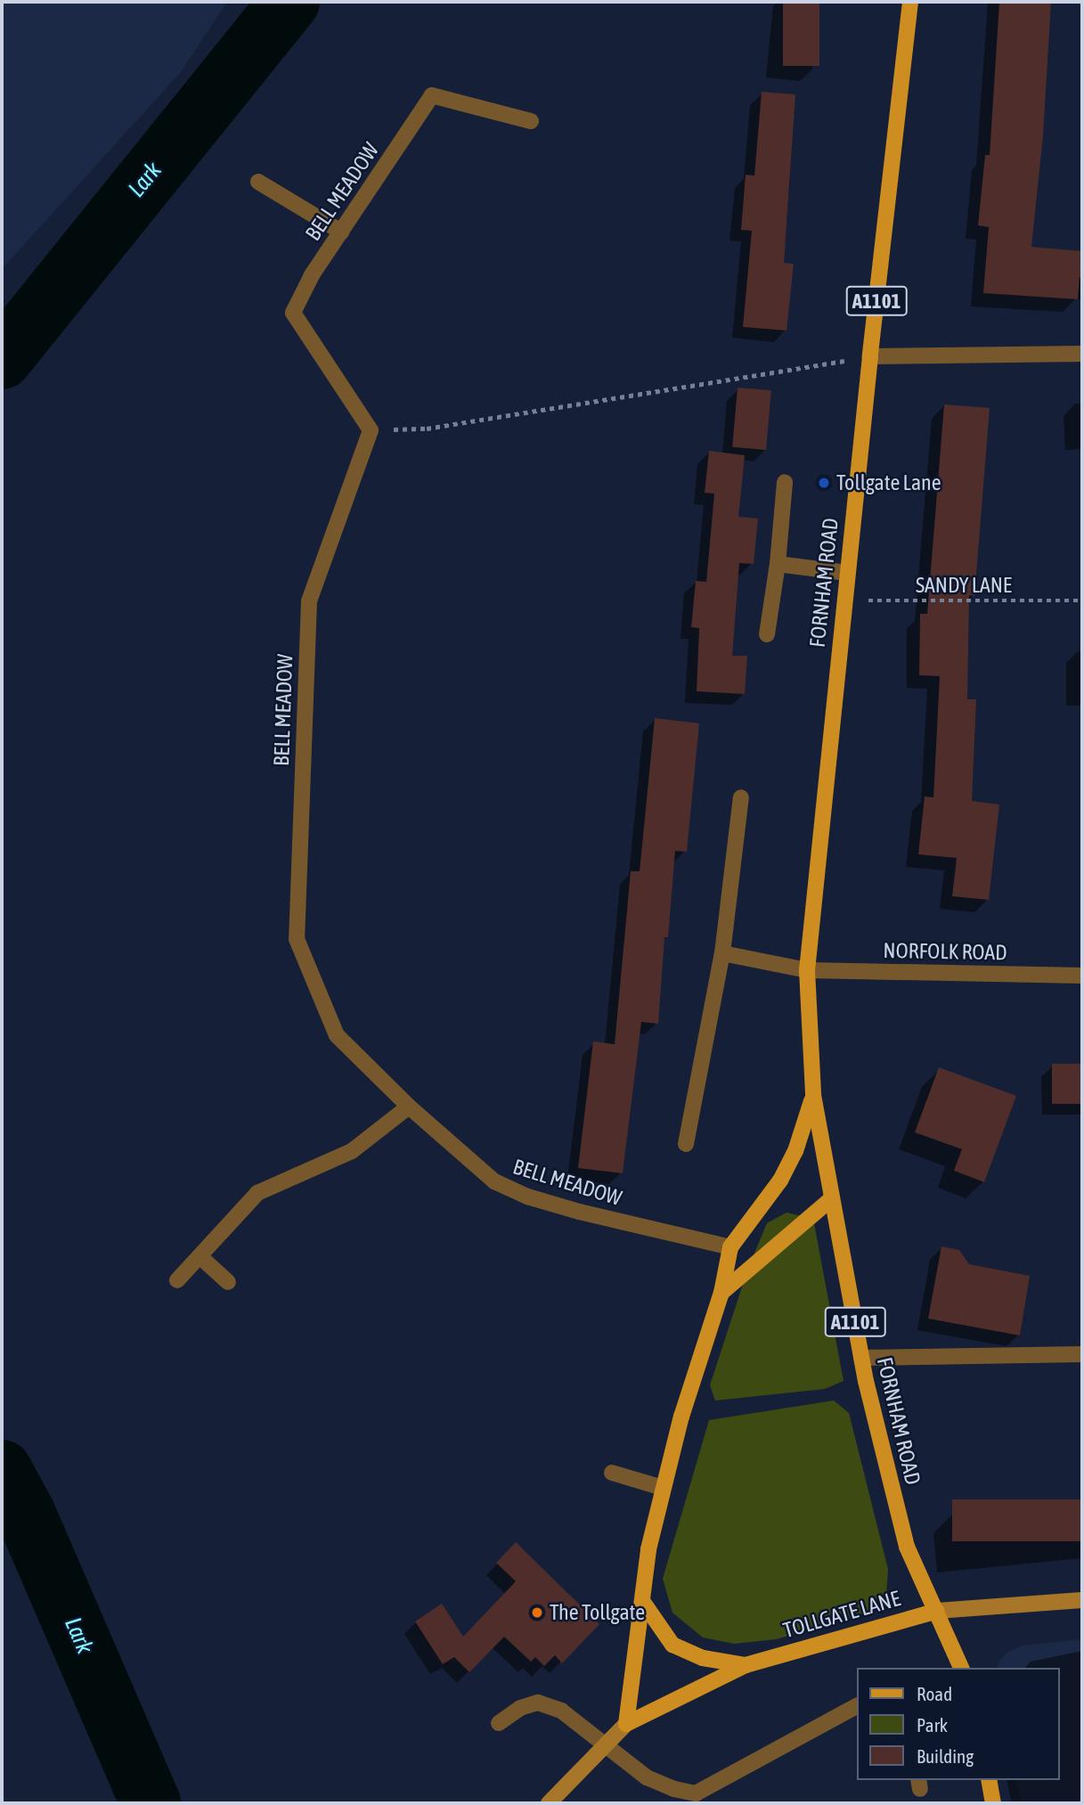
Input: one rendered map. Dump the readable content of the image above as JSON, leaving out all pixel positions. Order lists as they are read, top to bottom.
{
  "streets": {
    "main road": ["A1101", "FORNHAM ROAD", "TOLLGATE LANE"],
    "street": ["BELL MEADOW", "NORFOLK ROAD"],
    "path": ["SANDY LANE"]
  },
  "crossings": [
    ["BELL MEADOW", "FORNHAM ROAD"],
    ["A1101", "FORNHAM ROAD"],
    ["A1101", "TOLLGATE LANE"],
    ["FORNHAM ROAD", "SANDY LANE"],
    ["FORNHAM ROAD", "NORFOLK ROAD"],
    ["FORNHAM ROAD", "TOLLGATE LANE"]
  ],
  "water": ["Lark"],
  "places": ["Tollgate Lane", "The Tollgate"],
  "legend": ["Road", "Park", "Building"]
}
